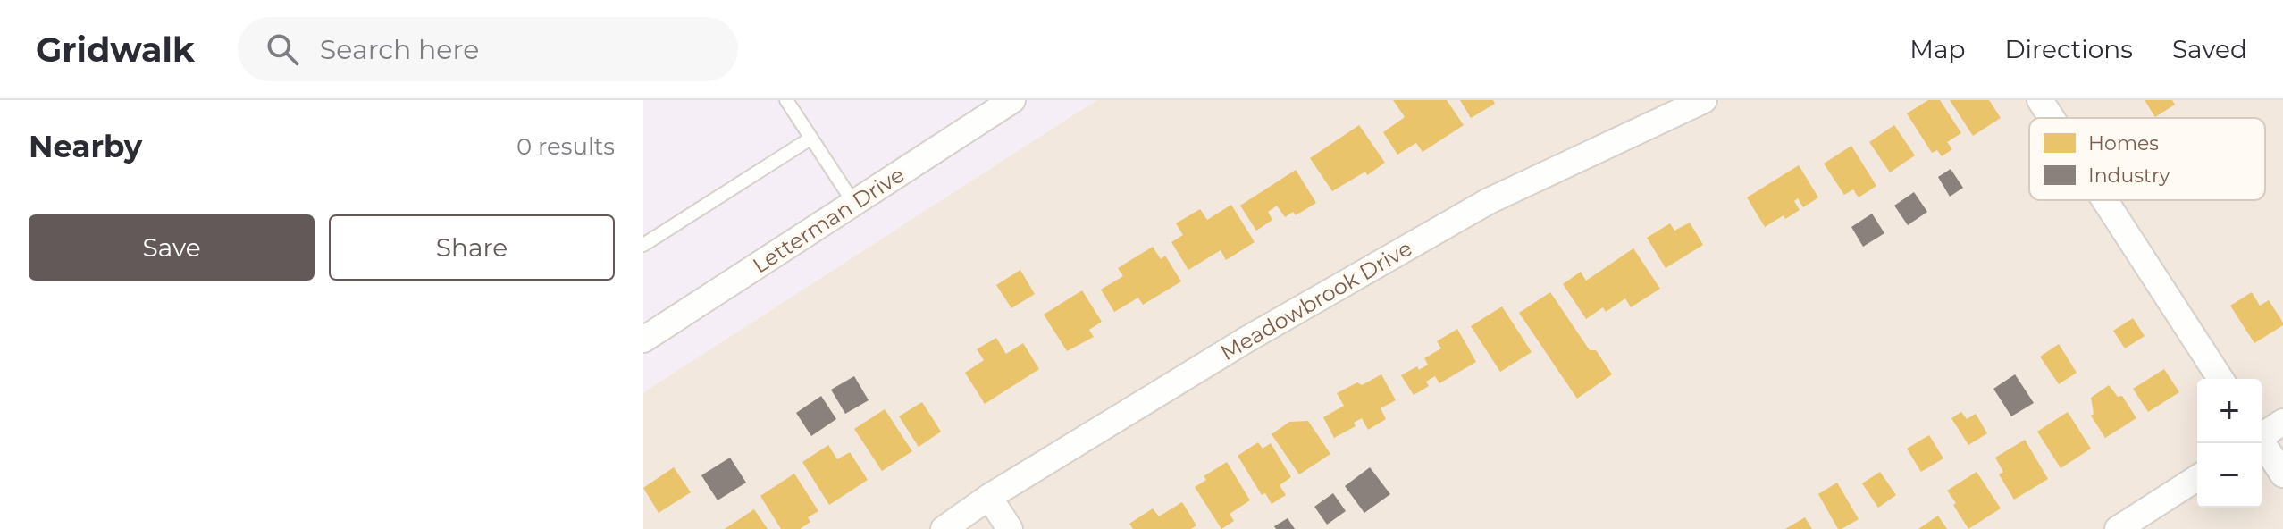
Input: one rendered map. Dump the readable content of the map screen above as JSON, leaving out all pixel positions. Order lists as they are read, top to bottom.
{
  "streets": {
    "street": ["Letterman Drive", "Meadowbrook Drive"]
  },
  "legend": ["Homes", "Industry"],
  "page": {
    "header": "Gridwalk",
    "search": "Search here",
    "nav": ["Map", "Directions", "Saved"],
    "heading": ["Nearby", "0 results"],
    "buttons": ["Save", "Share"],
    "map_buttons": ["+", "−"]
  }
}
